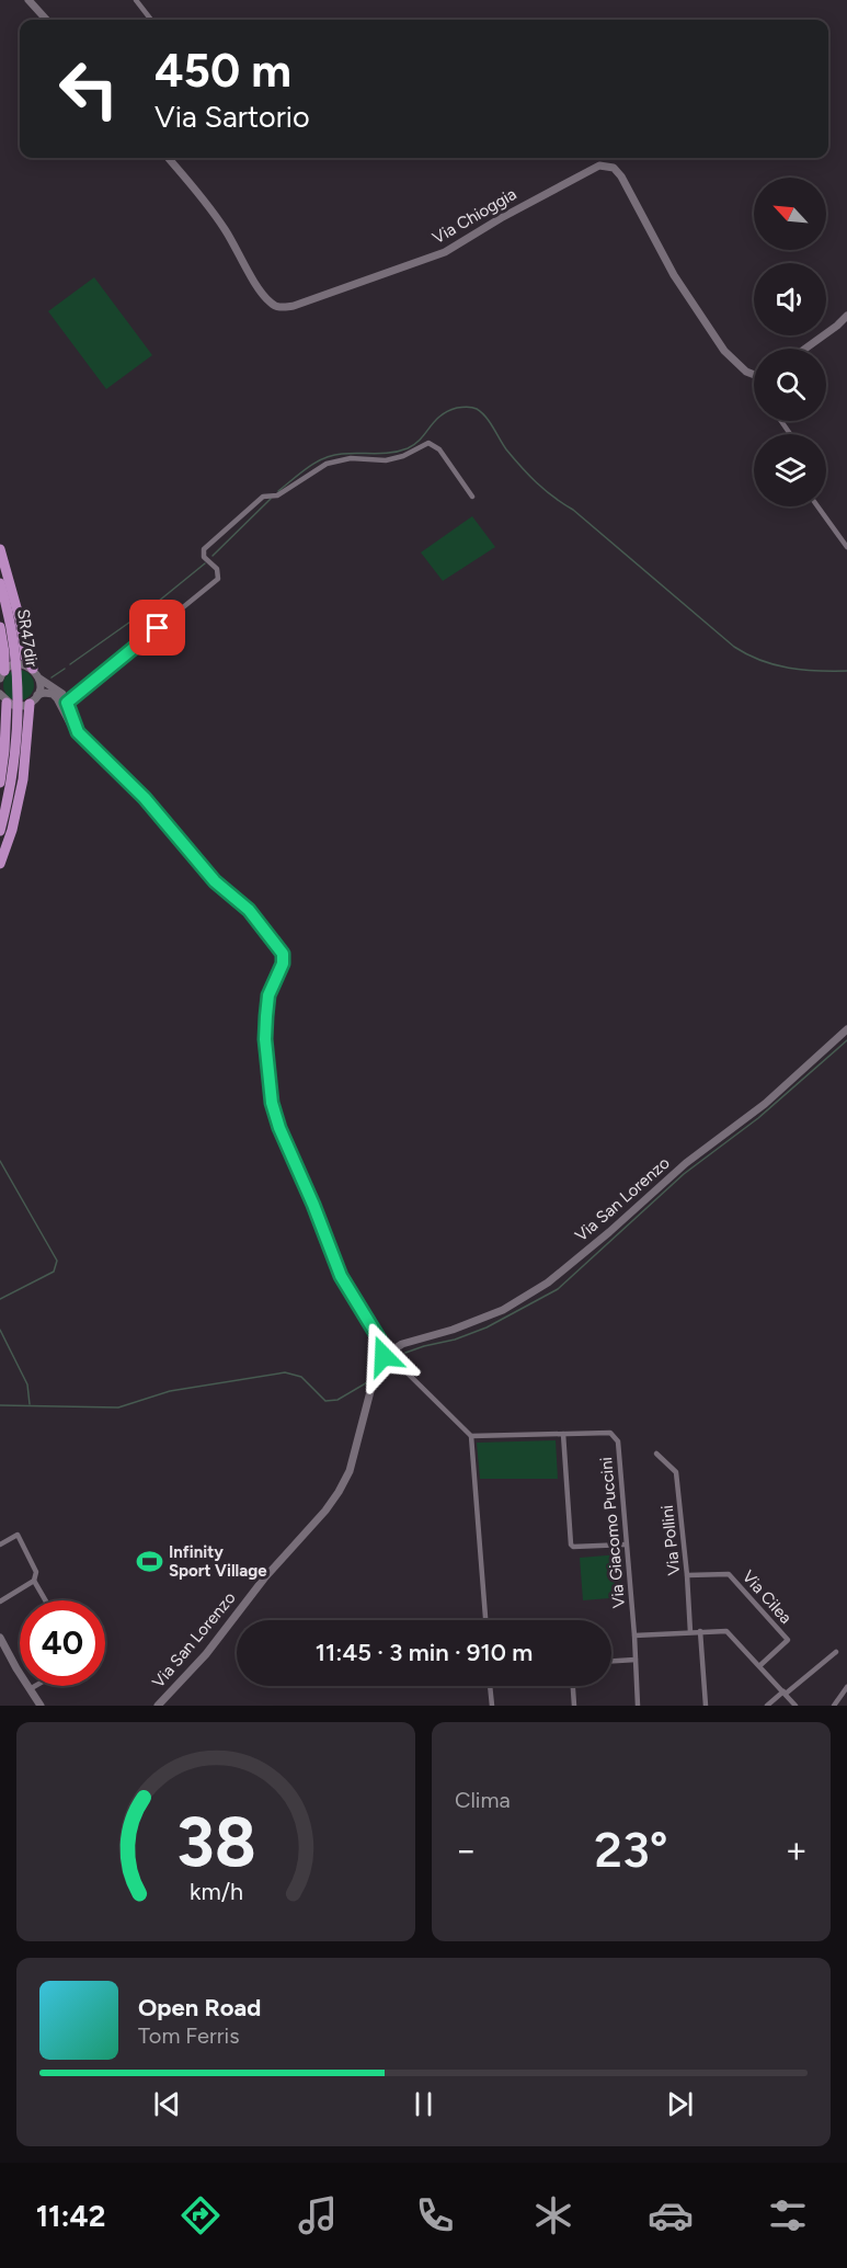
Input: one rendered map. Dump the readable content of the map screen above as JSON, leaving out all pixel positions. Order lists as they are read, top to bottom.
{
  "streets": {
    "highway": ["SR47dir"],
    "street": [
      "Via Chioggia",
      "Via San Lorenzo",
      "Via Giacomo Puccini",
      "Via Pollini",
      "Via Cilea"
    ]
  },
  "crossings": [
    ["Via Pollini", "Via Cilea"]
  ],
  "places": {
    "sports": ["Infinity Sport Village"]
  },
  "north": "top left",
  "page": {
    "turn": ["450 m", "Via Sartorio"],
    "limit": "40",
    "trip": "11:45 · 3 min · 910 m",
    "tile": "Clima",
    "heat": ["−", "23°", "+"],
    "song": ["Open Road", "Tom Ferris"],
    "tabs": "11:42",
    "gauge": ["38", "km/h"]
  }
}
